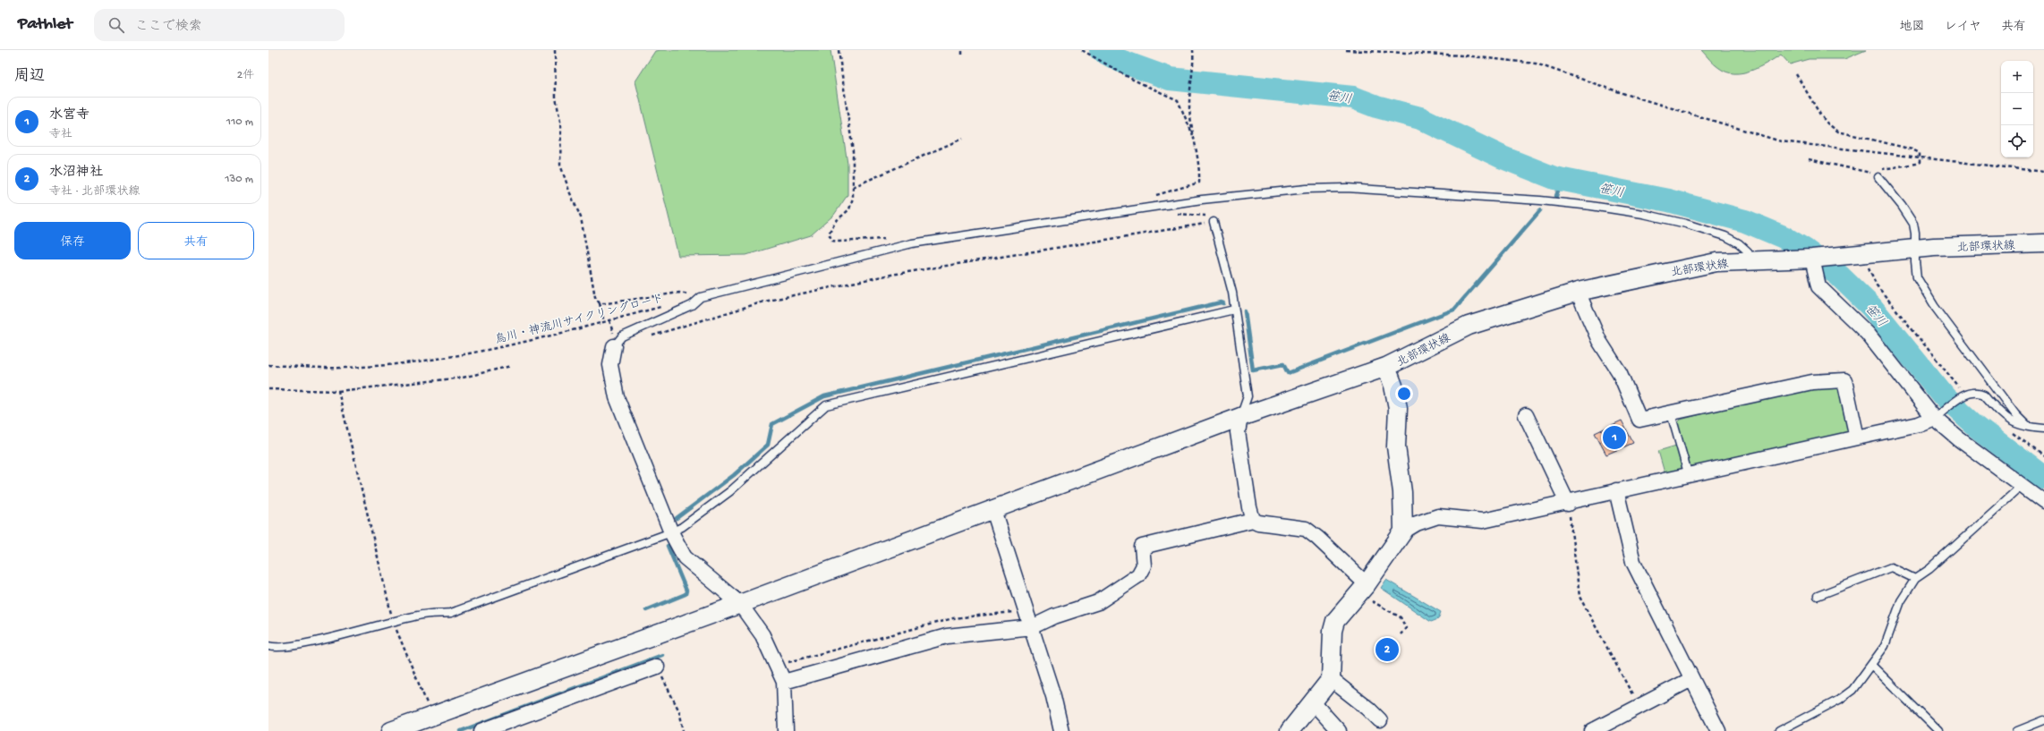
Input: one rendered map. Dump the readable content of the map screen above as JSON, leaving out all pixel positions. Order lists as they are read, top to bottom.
{
  "streets": {
    "street": ["北部環状線"],
    "path": ["烏川・神流川サイクリングロード"]
  },
  "water": ["笹川"],
  "page": {
    "header": "Pathlet",
    "search": "ここで検索",
    "nav": ["地図", "レイヤ", "共有"],
    "heading": ["周辺", "2件"],
    "map_buttons": ["+", "−"],
    "list": [
      {
        "mark": "1",
        "name": "水宮寺",
        "note": "寺社",
        "value": "110 m"
      },
      {
        "mark": "2",
        "name": "水沼神社",
        "note": "寺社 · 北部環状線",
        "value": "130 m"
      }
    ],
    "buttons": ["保存", "共有"],
    "pins": ["1", "2"]
  }
}
